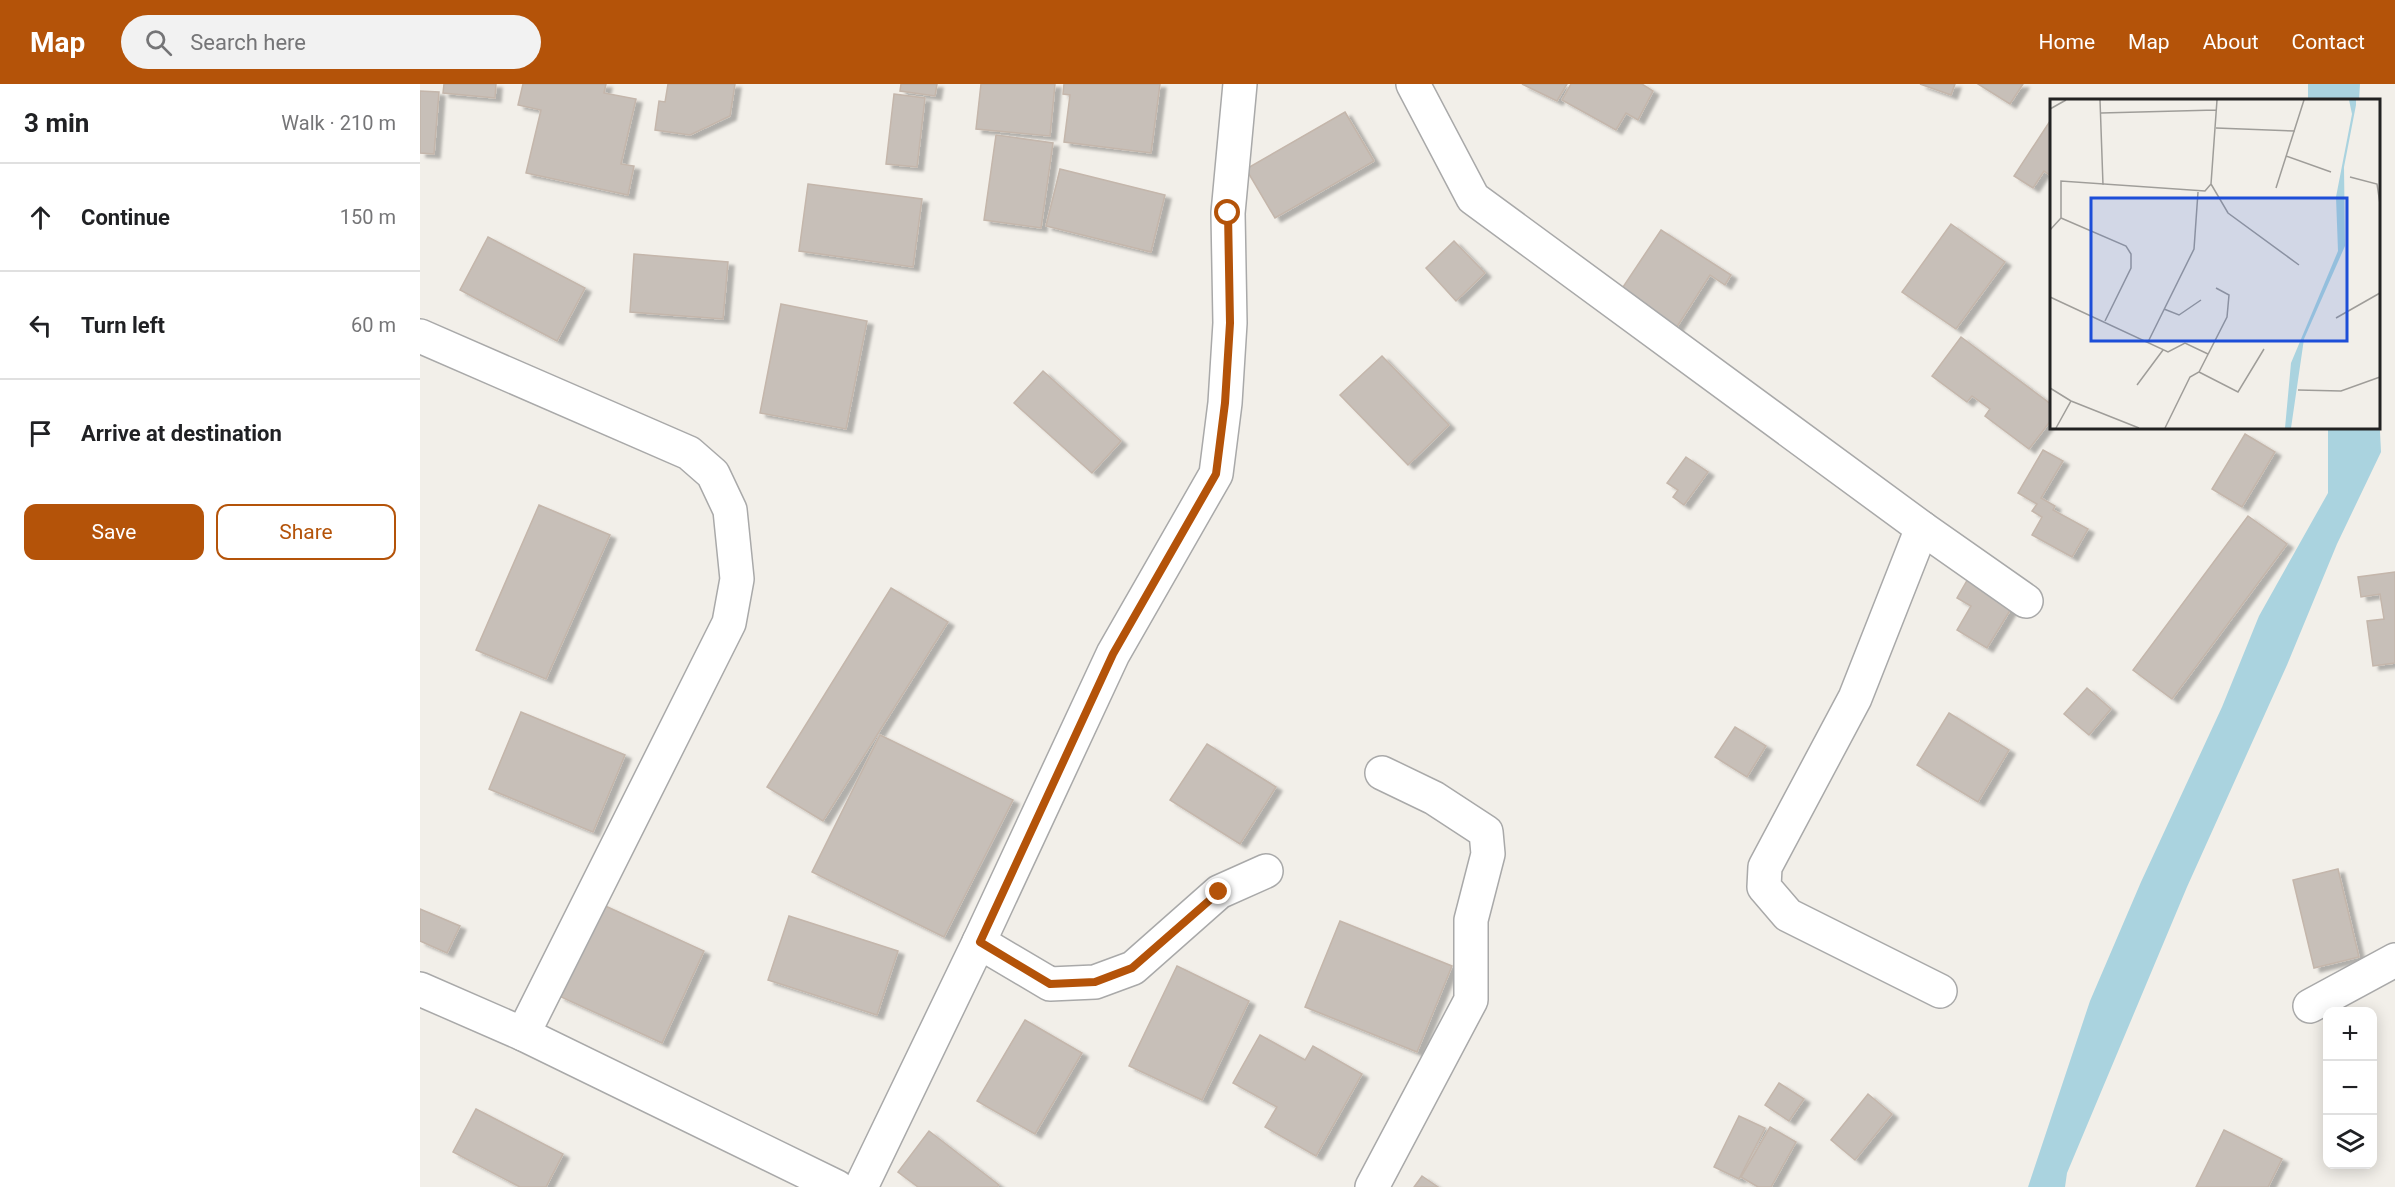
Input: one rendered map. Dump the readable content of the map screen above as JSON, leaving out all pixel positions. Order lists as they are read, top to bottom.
{
  "page": {
    "header": "Map",
    "search": "Search here",
    "nav": [
      "Home",
      "Map",
      "About",
      "Contact"
    ],
    "heading": ["3 min", "Walk · 210 m"],
    "list": [
      ["Continue", "150 m"],
      ["Turn left", "60 m"],
      "Arrive at destination"
    ],
    "buttons": ["Save", "Share"],
    "map_buttons": ["+", "−"]
  }
}
